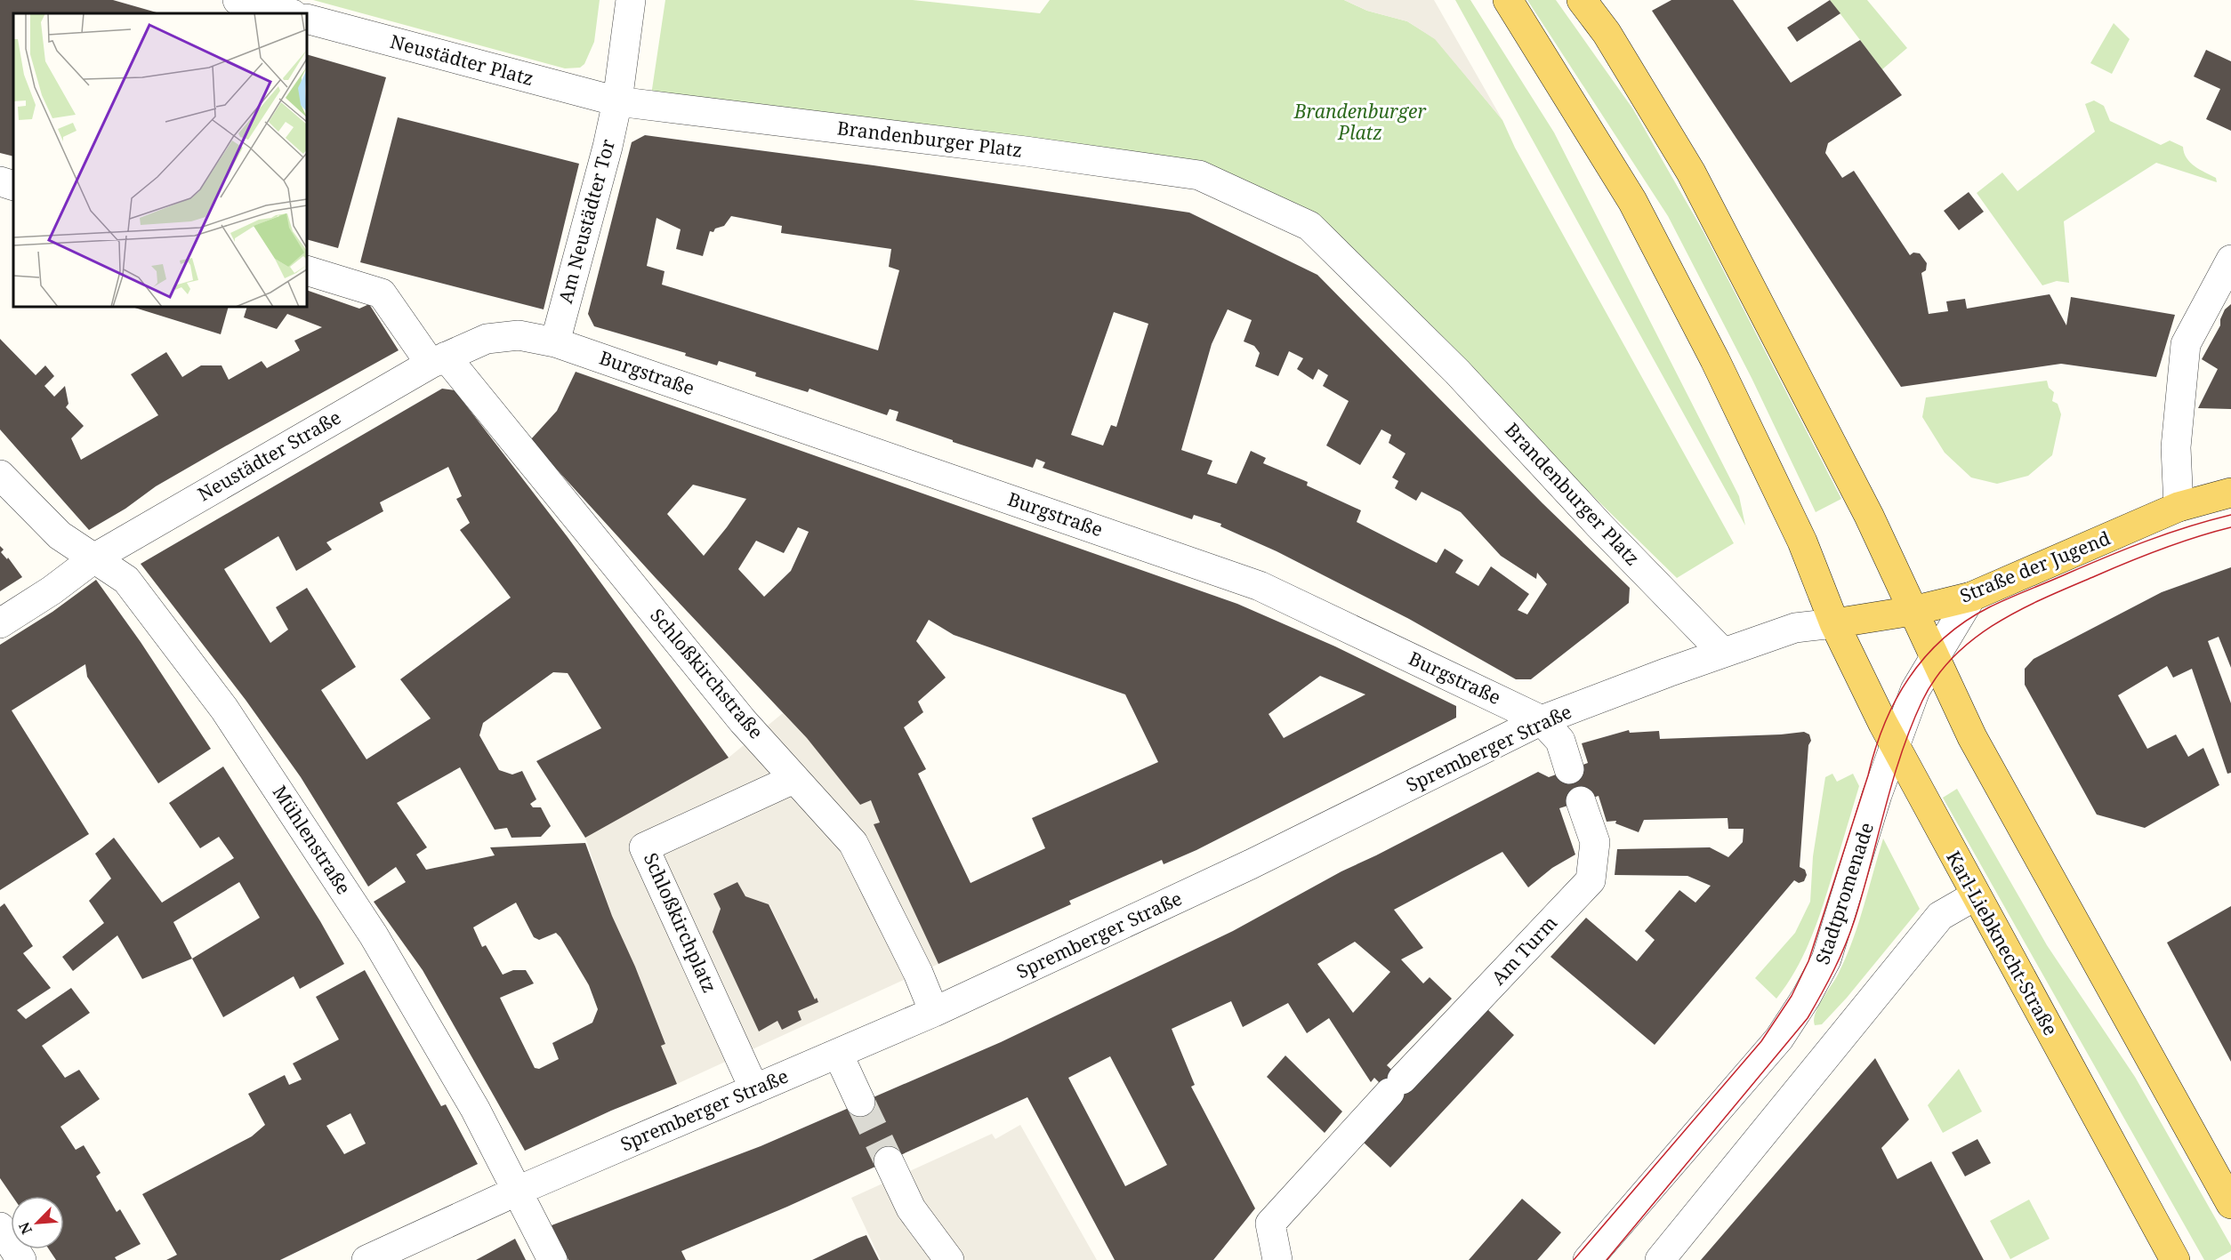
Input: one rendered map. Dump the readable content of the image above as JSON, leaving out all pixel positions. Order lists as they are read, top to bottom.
{
  "streets": {
    "main road": ["Straße der Jugend", "Karl-Liebknecht-Straße"],
    "street": [
      "Neustädter Platz",
      "Brandenburger Platz",
      "Am Neustädter Tor",
      "Burgstraße",
      "Neustädter Straße",
      "Schloßkirchstraße",
      "Spremberger Straße",
      "Mühlenstraße",
      "Stadtpromenade",
      "Schloßkirchplatz",
      "Am Turm"
    ]
  },
  "crossings": [
    ["Neustädter Platz", "Brandenburger Platz"],
    ["Neustädter Platz", "Am Neustädter Tor"],
    ["Brandenburger Platz", "Am Neustädter Tor"],
    ["Brandenburger Platz", "Spremberger Straße"],
    ["Am Neustädter Tor", "Burgstraße"],
    ["Am Neustädter Tor", "Neustädter Straße"],
    ["Burgstraße", "Neustädter Straße"],
    ["Burgstraße", "Spremberger Straße"],
    ["Neustädter Straße", "Schloßkirchstraße"],
    ["Neustädter Straße", "Mühlenstraße"],
    ["Straße der Jugend", "Spremberger Straße"],
    ["Straße der Jugend", "Stadtpromenade"],
    ["Straße der Jugend", "Karl-Liebknecht-Straße"],
    ["Schloßkirchstraße", "Spremberger Straße"],
    ["Schloßkirchstraße", "Schloßkirchplatz"],
    ["Spremberger Straße", "Mühlenstraße"],
    ["Spremberger Straße", "Schloßkirchplatz"],
    ["Spremberger Straße", "Karl-Liebknecht-Straße"],
    ["Stadtpromenade", "Karl-Liebknecht-Straße"]
  ],
  "parks": ["Brandenburger Platz"],
  "north": "bottom left"
}
